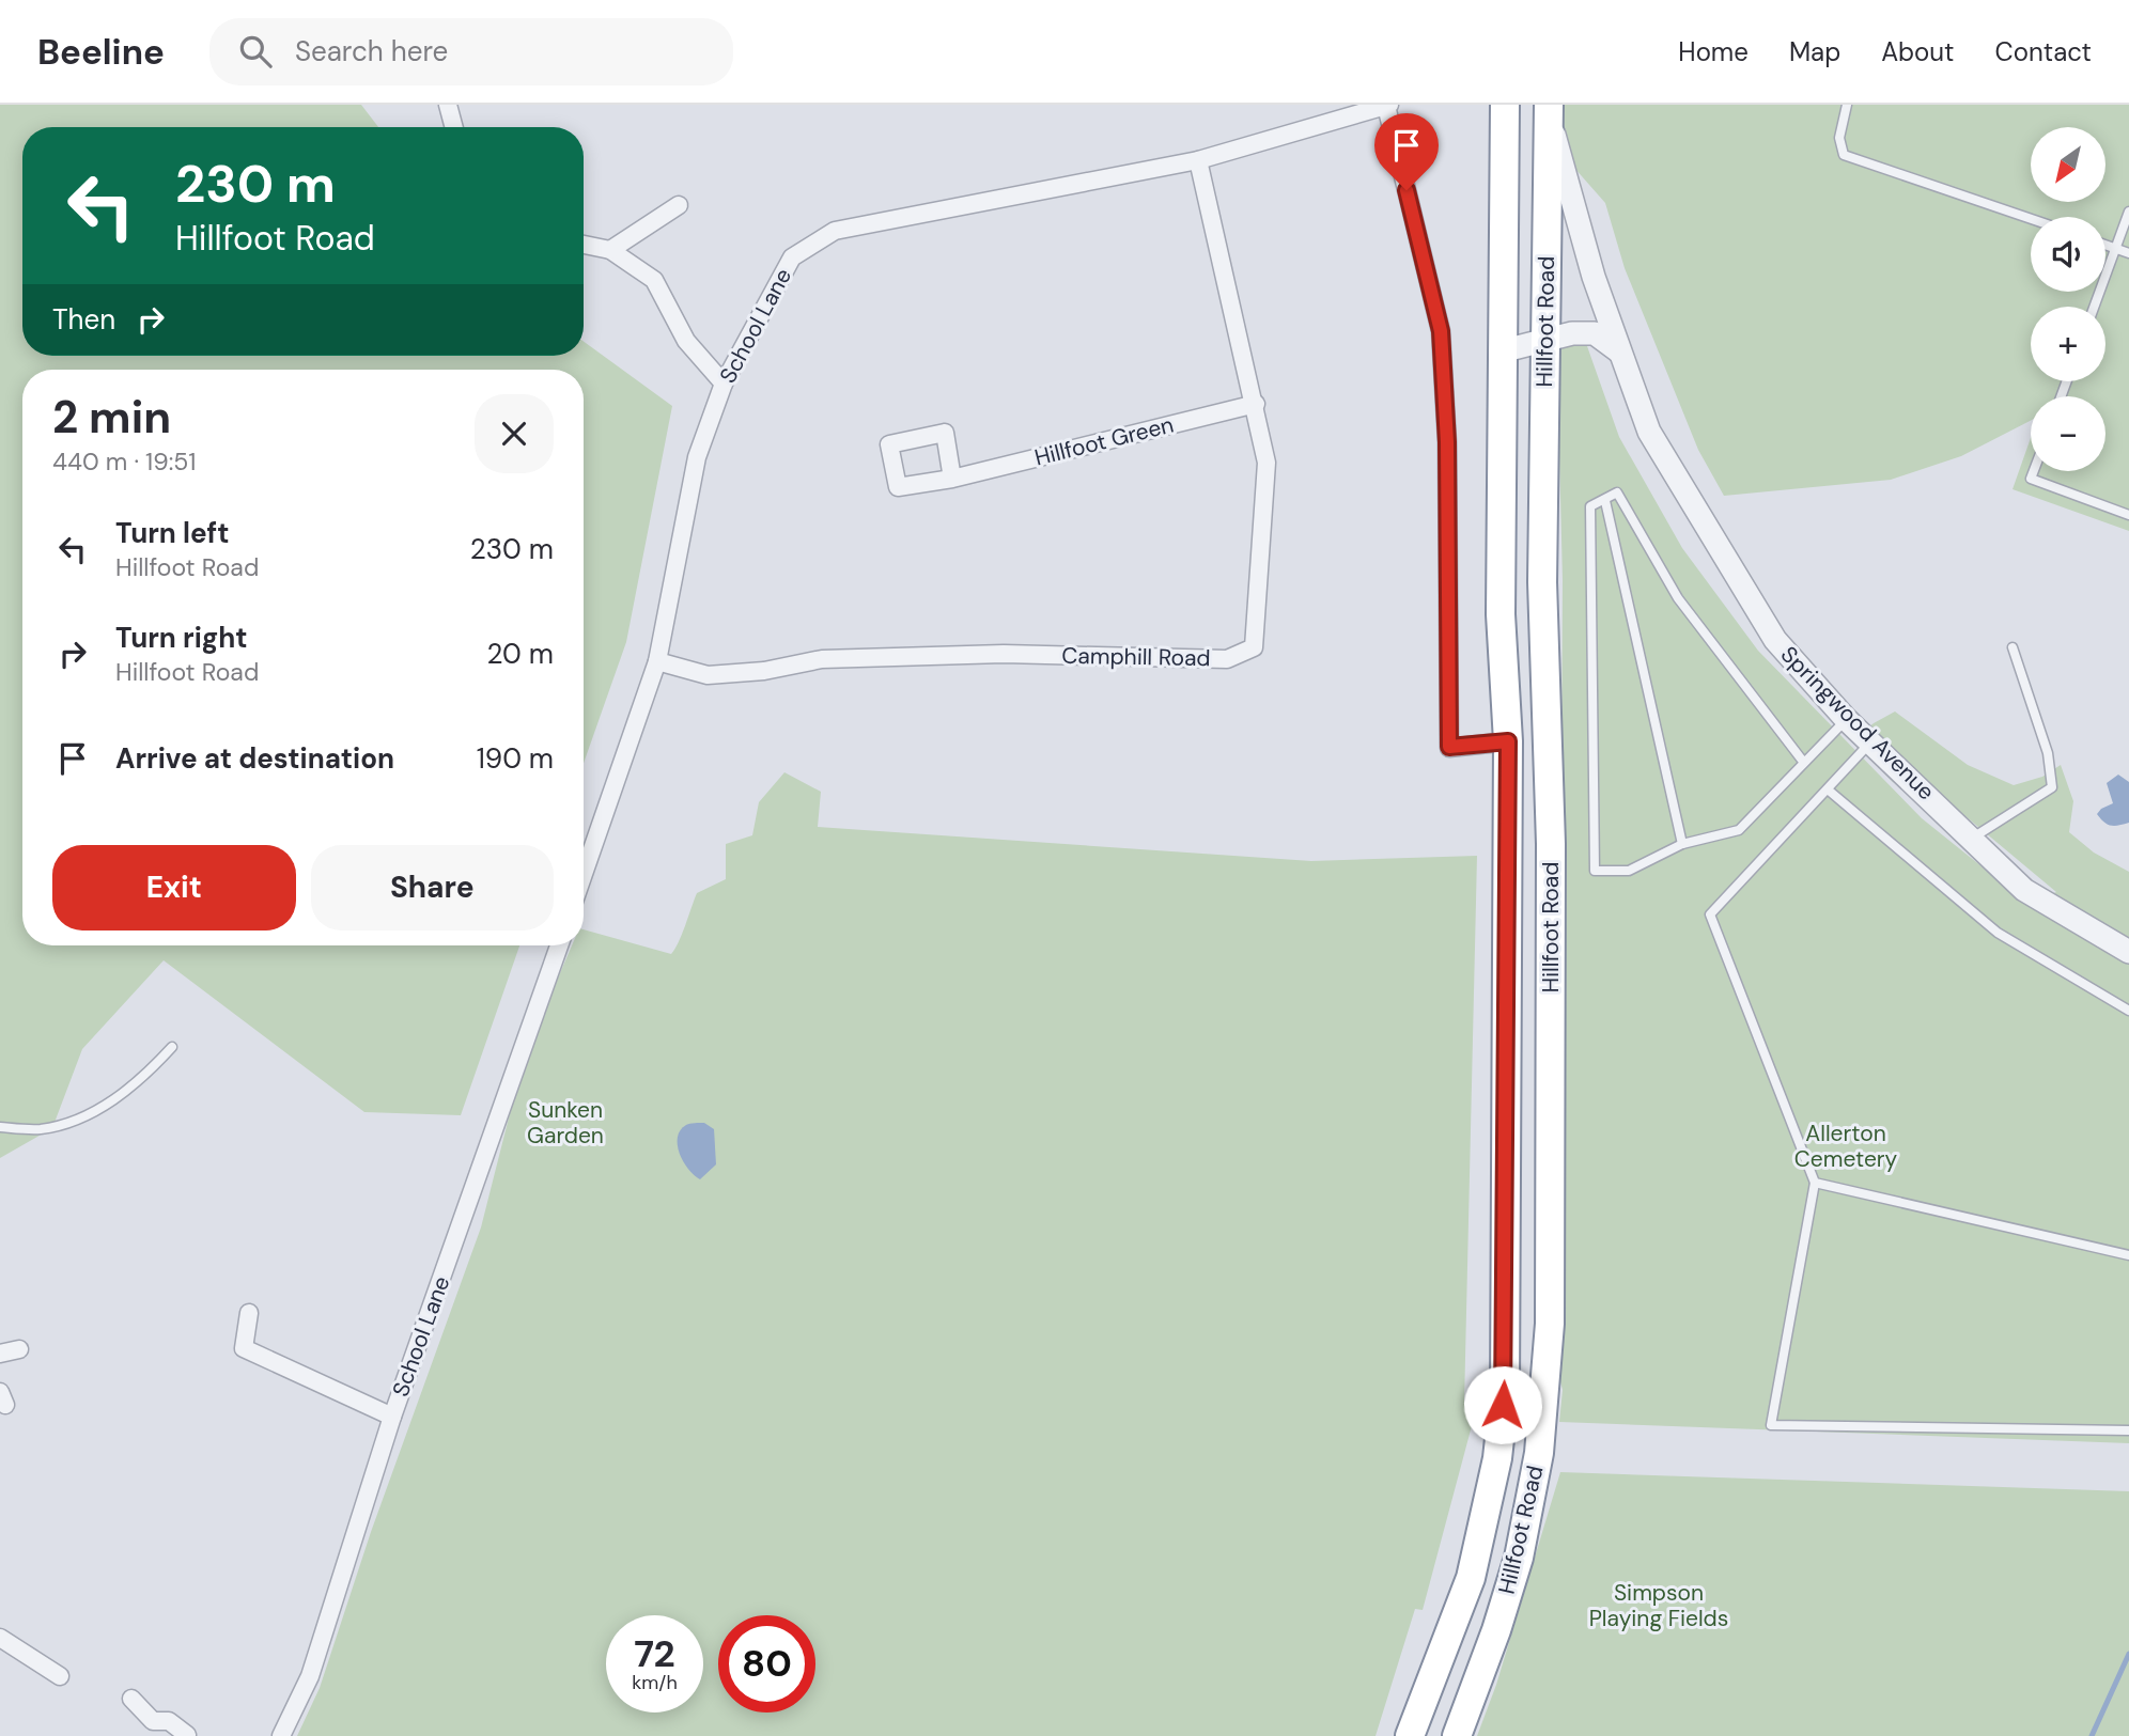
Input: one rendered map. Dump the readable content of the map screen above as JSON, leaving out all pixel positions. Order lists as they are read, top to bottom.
{
  "streets": {
    "highway": ["Hillfoot Road"],
    "street": [
      "School Lane",
      "Hillfoot Green",
      "Camphill Road",
      "Springwood Avenue"
    ]
  },
  "crossings": [
    ["Hillfoot Road", "Springwood Avenue"],
    ["School Lane", "Camphill Road"],
    ["Hillfoot Green", "Camphill Road"]
  ],
  "parks": ["Sunken Garden", "Allerton Cemetery", "Simpson Playing Fields"],
  "north": "bottom left",
  "page": {
    "header": "Beeline",
    "search": "Search here",
    "nav": [
      "Home",
      "Map",
      "About",
      "Contact"
    ],
    "map_buttons": ["+", "−"],
    "turn": ["230 m", "Hillfoot Road"],
    "then": "Then",
    "heading": ["2 min", "440 m · 19:51"],
    "list": [
      {
        "name": "Turn left",
        "note": "Hillfoot Road",
        "value": "230 m"
      },
      {
        "name": "Turn right",
        "note": "Hillfoot Road",
        "value": "20 m"
      },
      {
        "name": "Arrive at destination",
        "value": "190 m"
      }
    ],
    "buttons": ["Exit", "Share"],
    "speed": "72 km/h",
    "limit": "80"
  }
}
